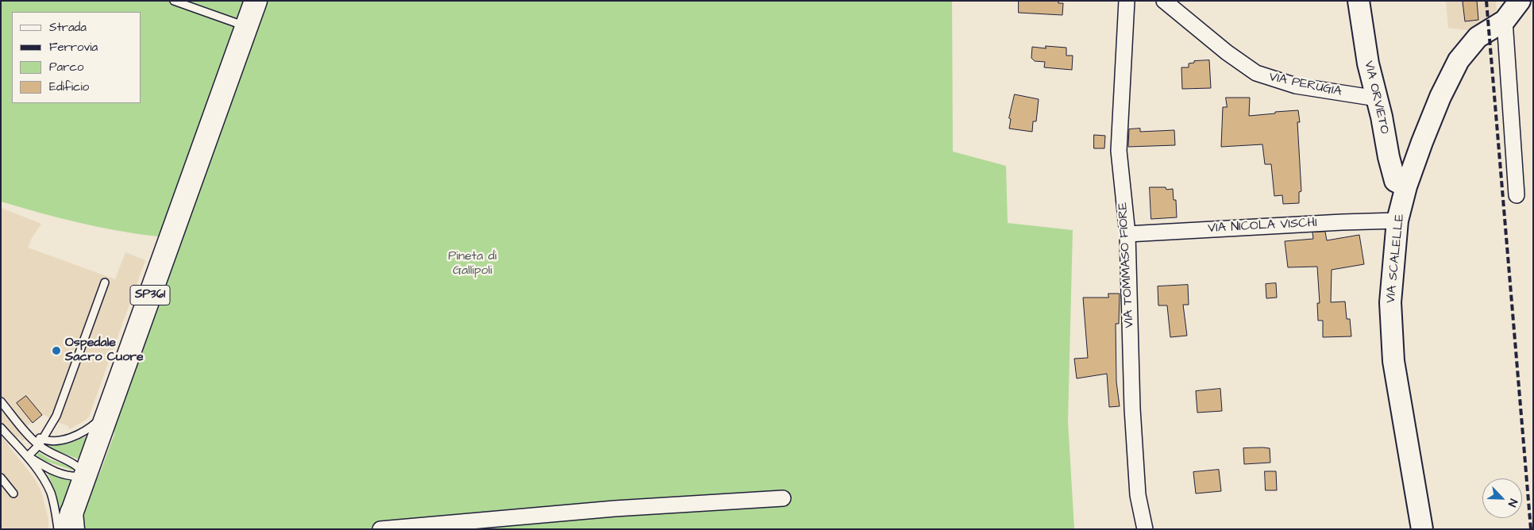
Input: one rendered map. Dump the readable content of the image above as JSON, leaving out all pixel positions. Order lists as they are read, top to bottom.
{
  "streets": {
    "main road": ["VIA ORVIETO", "VIA SCALELLE", "SP361"],
    "street": ["VIA PERUGIA", "VIA NICOLA VISCHI", "VIA TOMMASO FIORE"]
  },
  "crossings": [
    ["VIA PERUGIA", "VIA ORVIETO"],
    ["VIA ORVIETO", "VIA SCALELLE"],
    ["VIA NICOLA VISCHI", "VIA SCALELLE"],
    ["VIA NICOLA VISCHI", "VIA TOMMASO FIORE"]
  ],
  "parks": ["Pineta di Gallipoli"],
  "places": ["Ospedale Sacro Cuore"],
  "legend": [
    "Strada",
    "Ferrovia",
    "Parco",
    "Edificio"
  ],
  "north": "bottom right"
}
